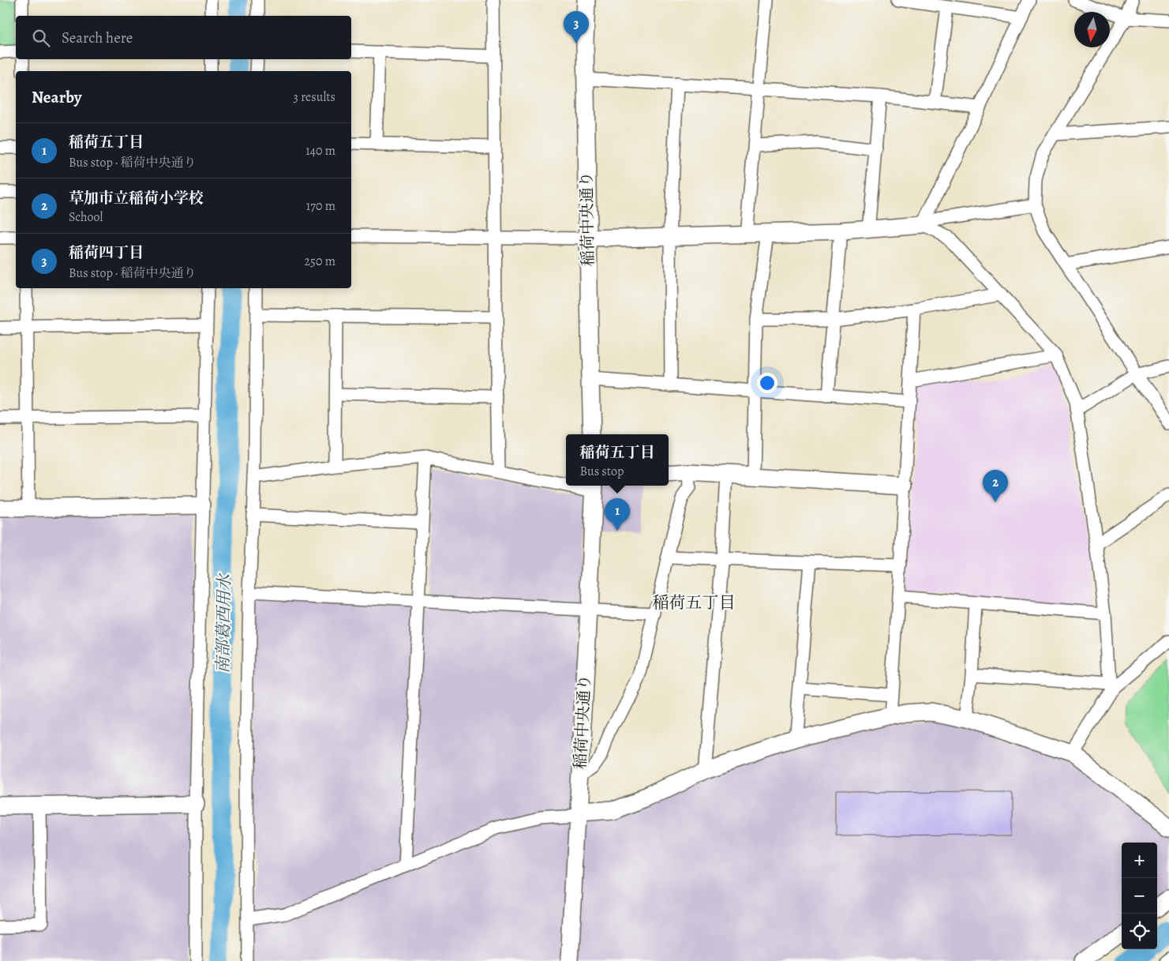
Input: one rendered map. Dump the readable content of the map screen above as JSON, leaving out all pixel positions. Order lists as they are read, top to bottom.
{
  "streets": {
    "street": ["稲荷中央通り"]
  },
  "districts": ["稲荷五丁目"],
  "water": ["南部葛西用水"],
  "north": "bottom",
  "page": {
    "pins": ["3", "2", "1"],
    "search": "Search here",
    "heading": ["Nearby", "3 results"],
    "list": [
      {
        "mark": "1",
        "name": "稲荷五丁目",
        "note": "Bus stop · 稲荷中央通り",
        "value": "140 m"
      },
      {
        "mark": "2",
        "name": "草加市立稲荷小学校",
        "note": "School",
        "value": "170 m"
      },
      {
        "mark": "3",
        "name": "稲荷四丁目",
        "note": "Bus stop · 稲荷中央通り",
        "value": "250 m"
      }
    ],
    "popup": ["稲荷五丁目", "Bus stop"],
    "map_buttons": ["+", "−"]
  }
}
